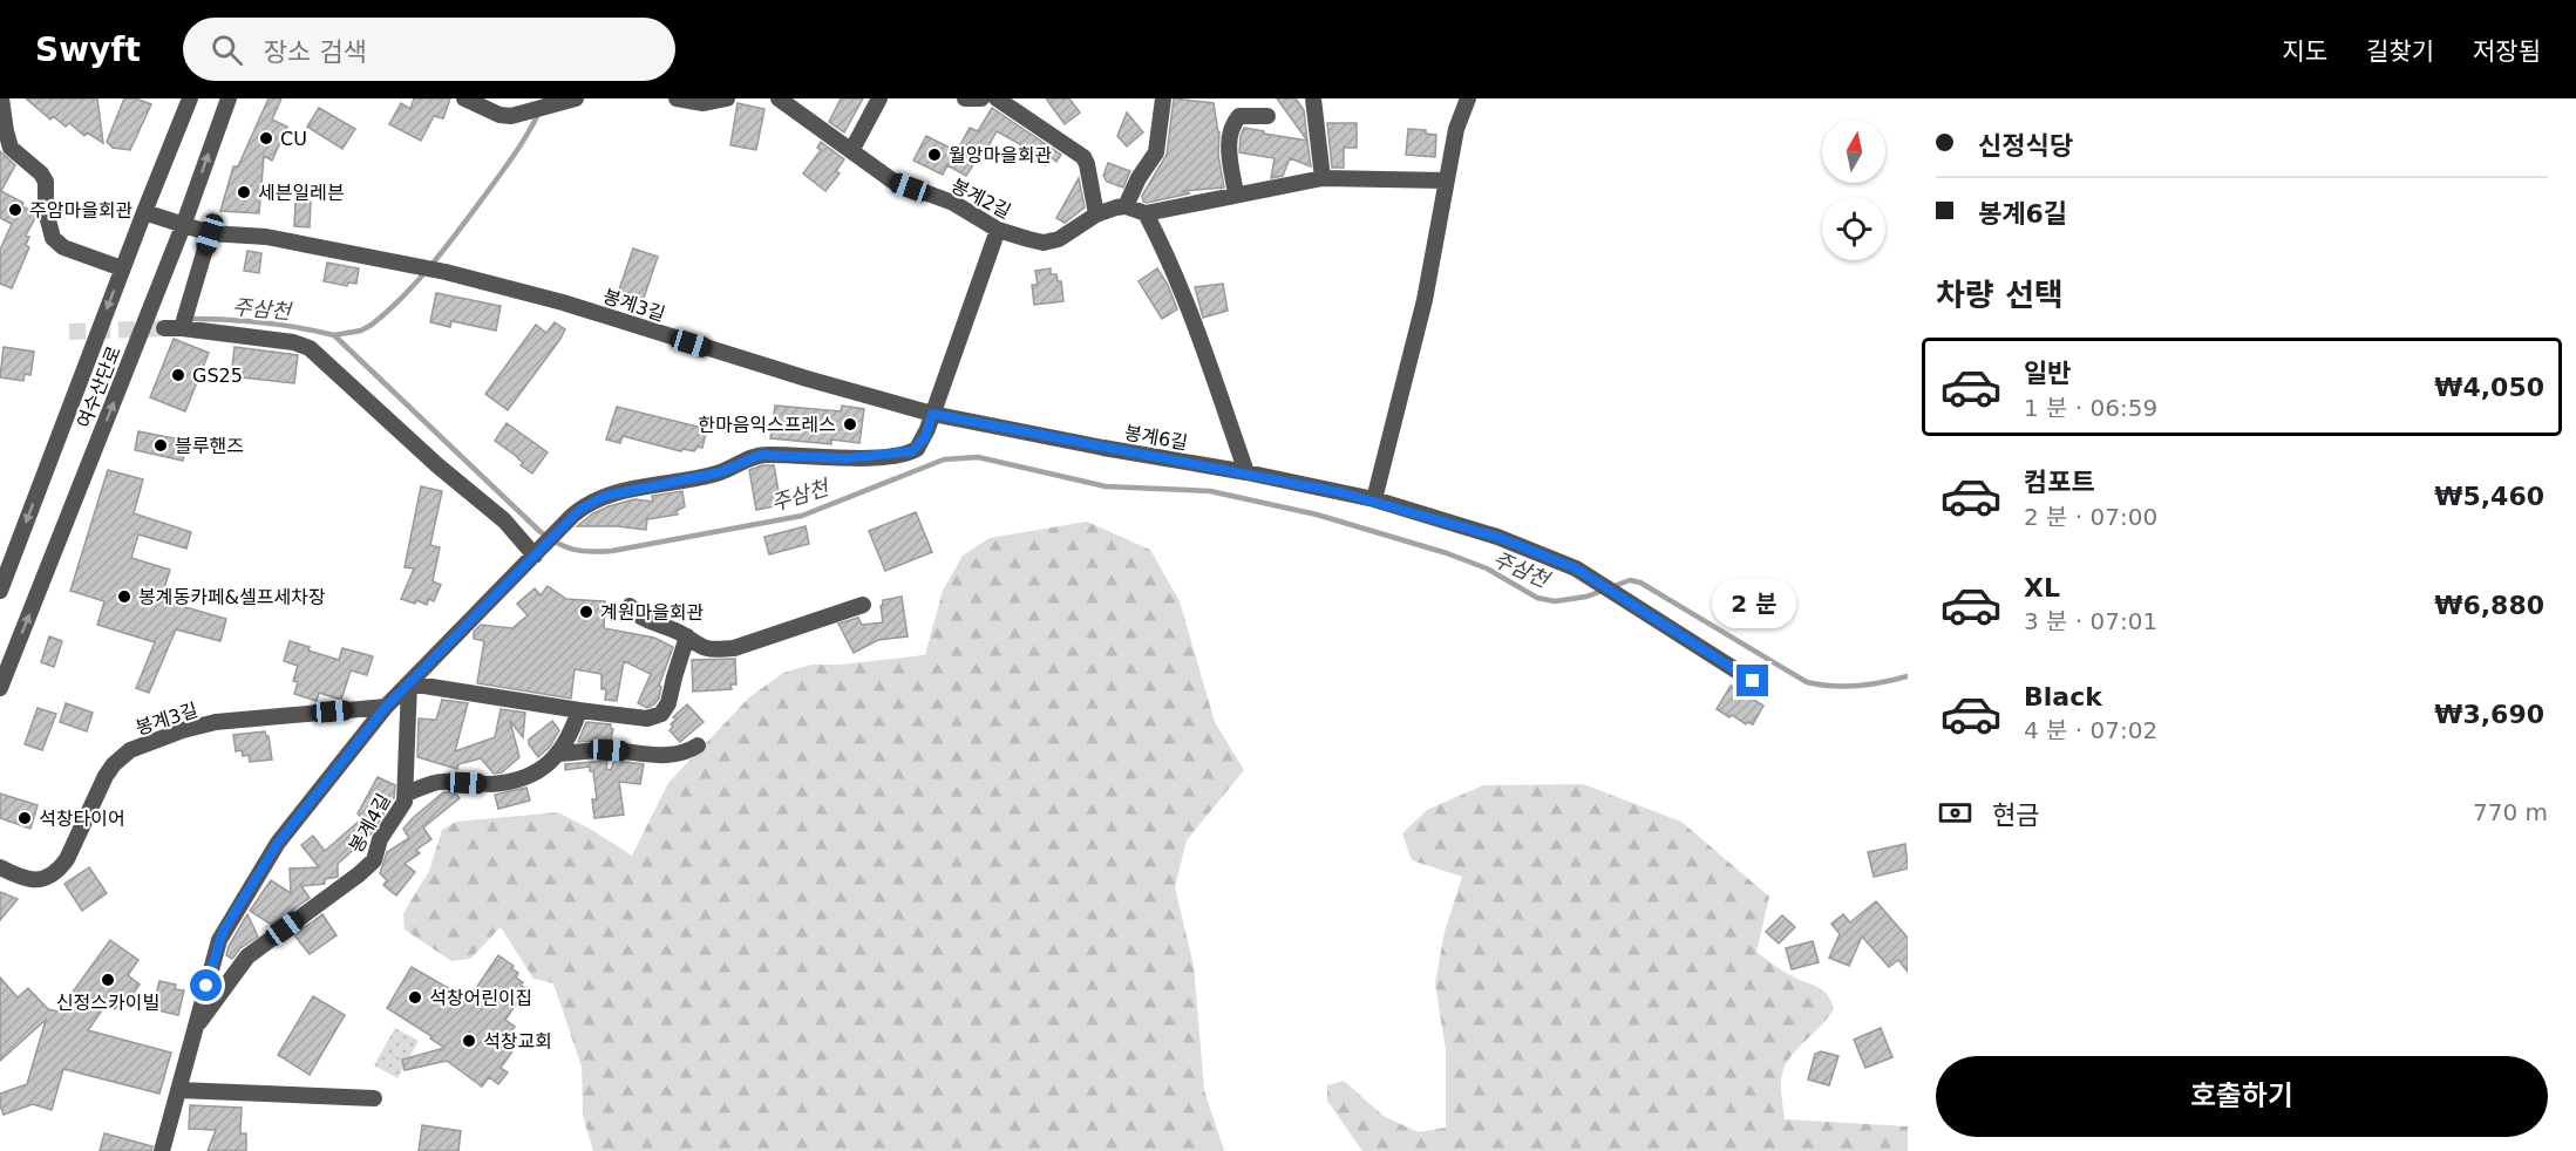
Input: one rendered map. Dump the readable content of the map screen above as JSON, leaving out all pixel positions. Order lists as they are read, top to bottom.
{
  "streets": {
    "street": [
      "봉계2길",
      "봉계3길",
      "여수산단로",
      "봉계6길",
      "봉계4길"
    ]
  },
  "crossings": [
    ["봉계3길", "봉계6길"],
    ["봉계3길", "봉계4길"]
  ],
  "water": ["주삼천"],
  "places": [
    "CU",
    "월앙마을회관",
    "세븐일레븐",
    "주암마을회관",
    "GS25",
    "한마음익스프레스",
    "블루핸즈",
    "봉계동카페&셀프세차장",
    "계원마을회관",
    "석창타이어",
    "신정스카이빌",
    "석창어린이집",
    "석창교회"
  ],
  "north": "top",
  "page": {
    "header": "Swyft",
    "search": "장소 검색",
    "nav": ["지도", "길찾기", "저장됨"],
    "banner": ["신정식당", "봉계6길"],
    "heading": "차량 선택",
    "list": [
      {
        "name": "일반",
        "note": "1 분 · 06:59",
        "value": "₩4,050"
      },
      {
        "name": "컴포트",
        "note": "2 분 · 07:00",
        "value": "₩5,460"
      },
      {
        "name": "XL",
        "note": "3 분 · 07:01",
        "value": "₩6,880"
      },
      {
        "name": "Black",
        "note": "4 분 · 07:02",
        "value": "₩3,690"
      }
    ],
    "bubble": "2 분",
    "pay": ["현금", "770 m"],
    "buttons": "호출하기"
  }
}
